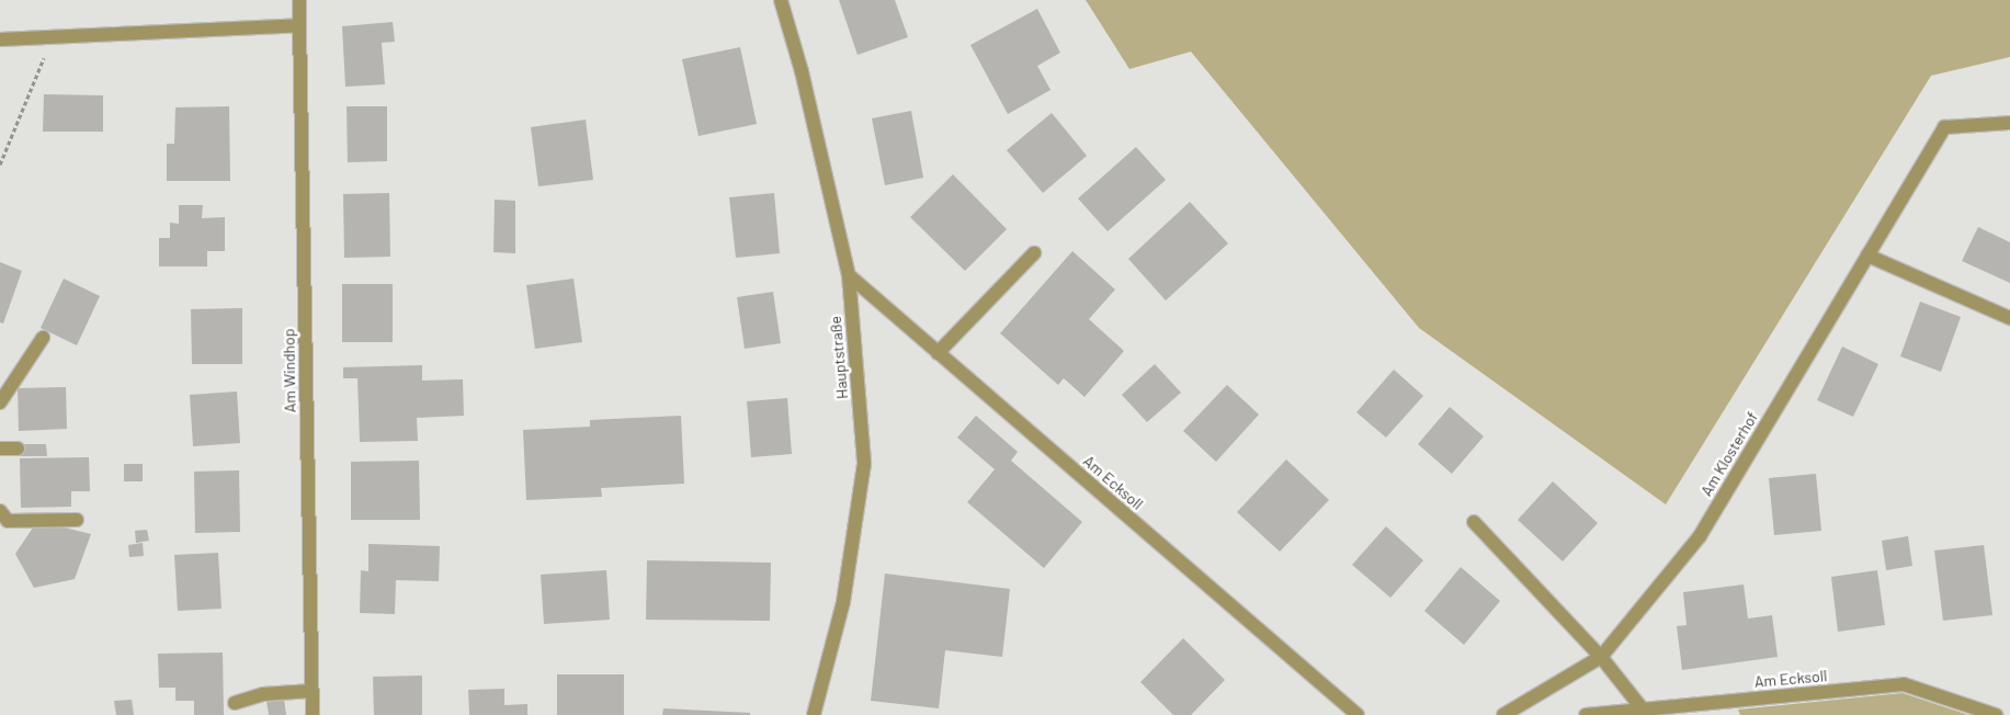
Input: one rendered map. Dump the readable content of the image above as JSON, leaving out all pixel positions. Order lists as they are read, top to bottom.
{
  "streets": {
    "street": [
      "Hauptstraße",
      "Am Windhop",
      "Am Klosterhof",
      "Am Ecksoll"
    ]
  },
  "crossings": [
    ["Hauptstraße", "Am Ecksoll"]
  ]
}
